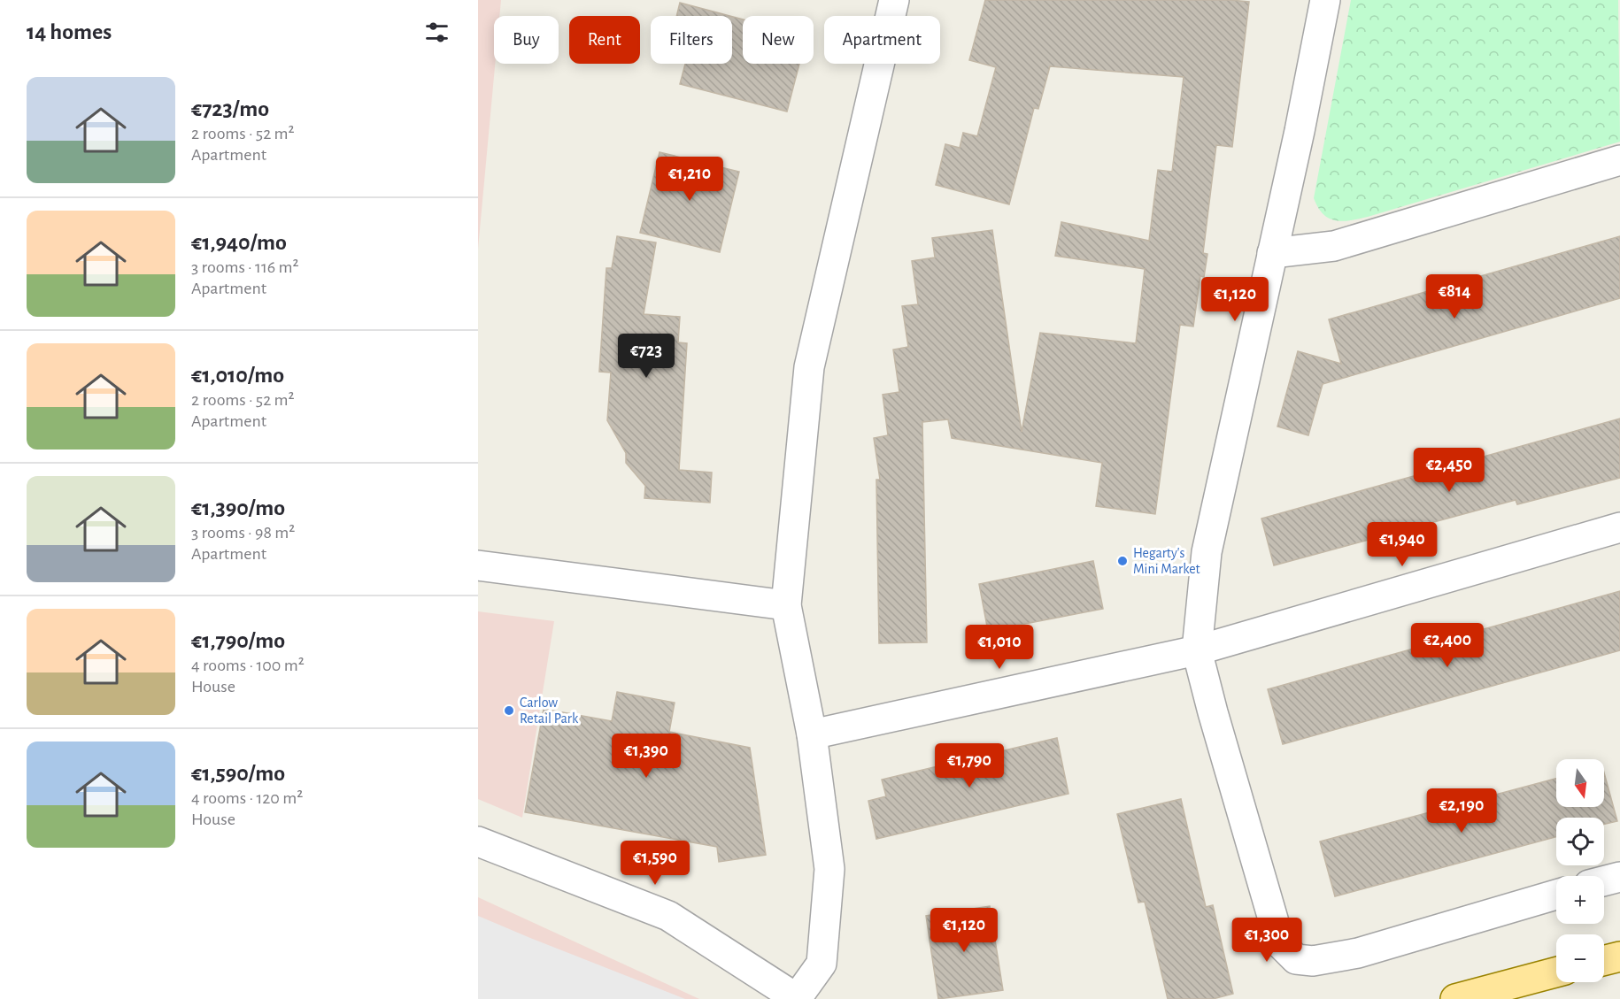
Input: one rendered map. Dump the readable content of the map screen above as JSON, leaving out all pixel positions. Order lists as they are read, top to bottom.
{
  "places": ["Hegarty's Mini Market", "Carlow Retail Park"],
  "north": "bottom",
  "page": {
    "heading": "14 homes",
    "chip": [
      "Buy",
      "Rent",
      "Filters",
      "New",
      "Apartment"
    ],
    "list": [
      {
        "name": "€723/mo",
        "note": "2 rooms · 52 m² · Apartment"
      },
      {
        "name": "€1,940/mo",
        "note": "3 rooms · 116 m² · Apartment"
      },
      {
        "name": "€1,010/mo",
        "note": "2 rooms · 52 m² · Apartment"
      },
      {
        "name": "€1,390/mo",
        "note": "3 rooms · 98 m² · Apartment"
      },
      {
        "name": "€1,790/mo",
        "note": "4 rooms · 100 m² · House"
      },
      {
        "name": "€1,590/mo",
        "note": "4 rooms · 120 m² · House"
      }
    ],
    "price": [
      "€1,210",
      "€814",
      "€1,120",
      "€723",
      "€2,450",
      "€1,940",
      "€2,400",
      "€1,010",
      "€1,390",
      "€1,790",
      "€2,190",
      "€1,590",
      "€1,120",
      "€1,300"
    ],
    "map_buttons": ["+", "−"]
  }
}
